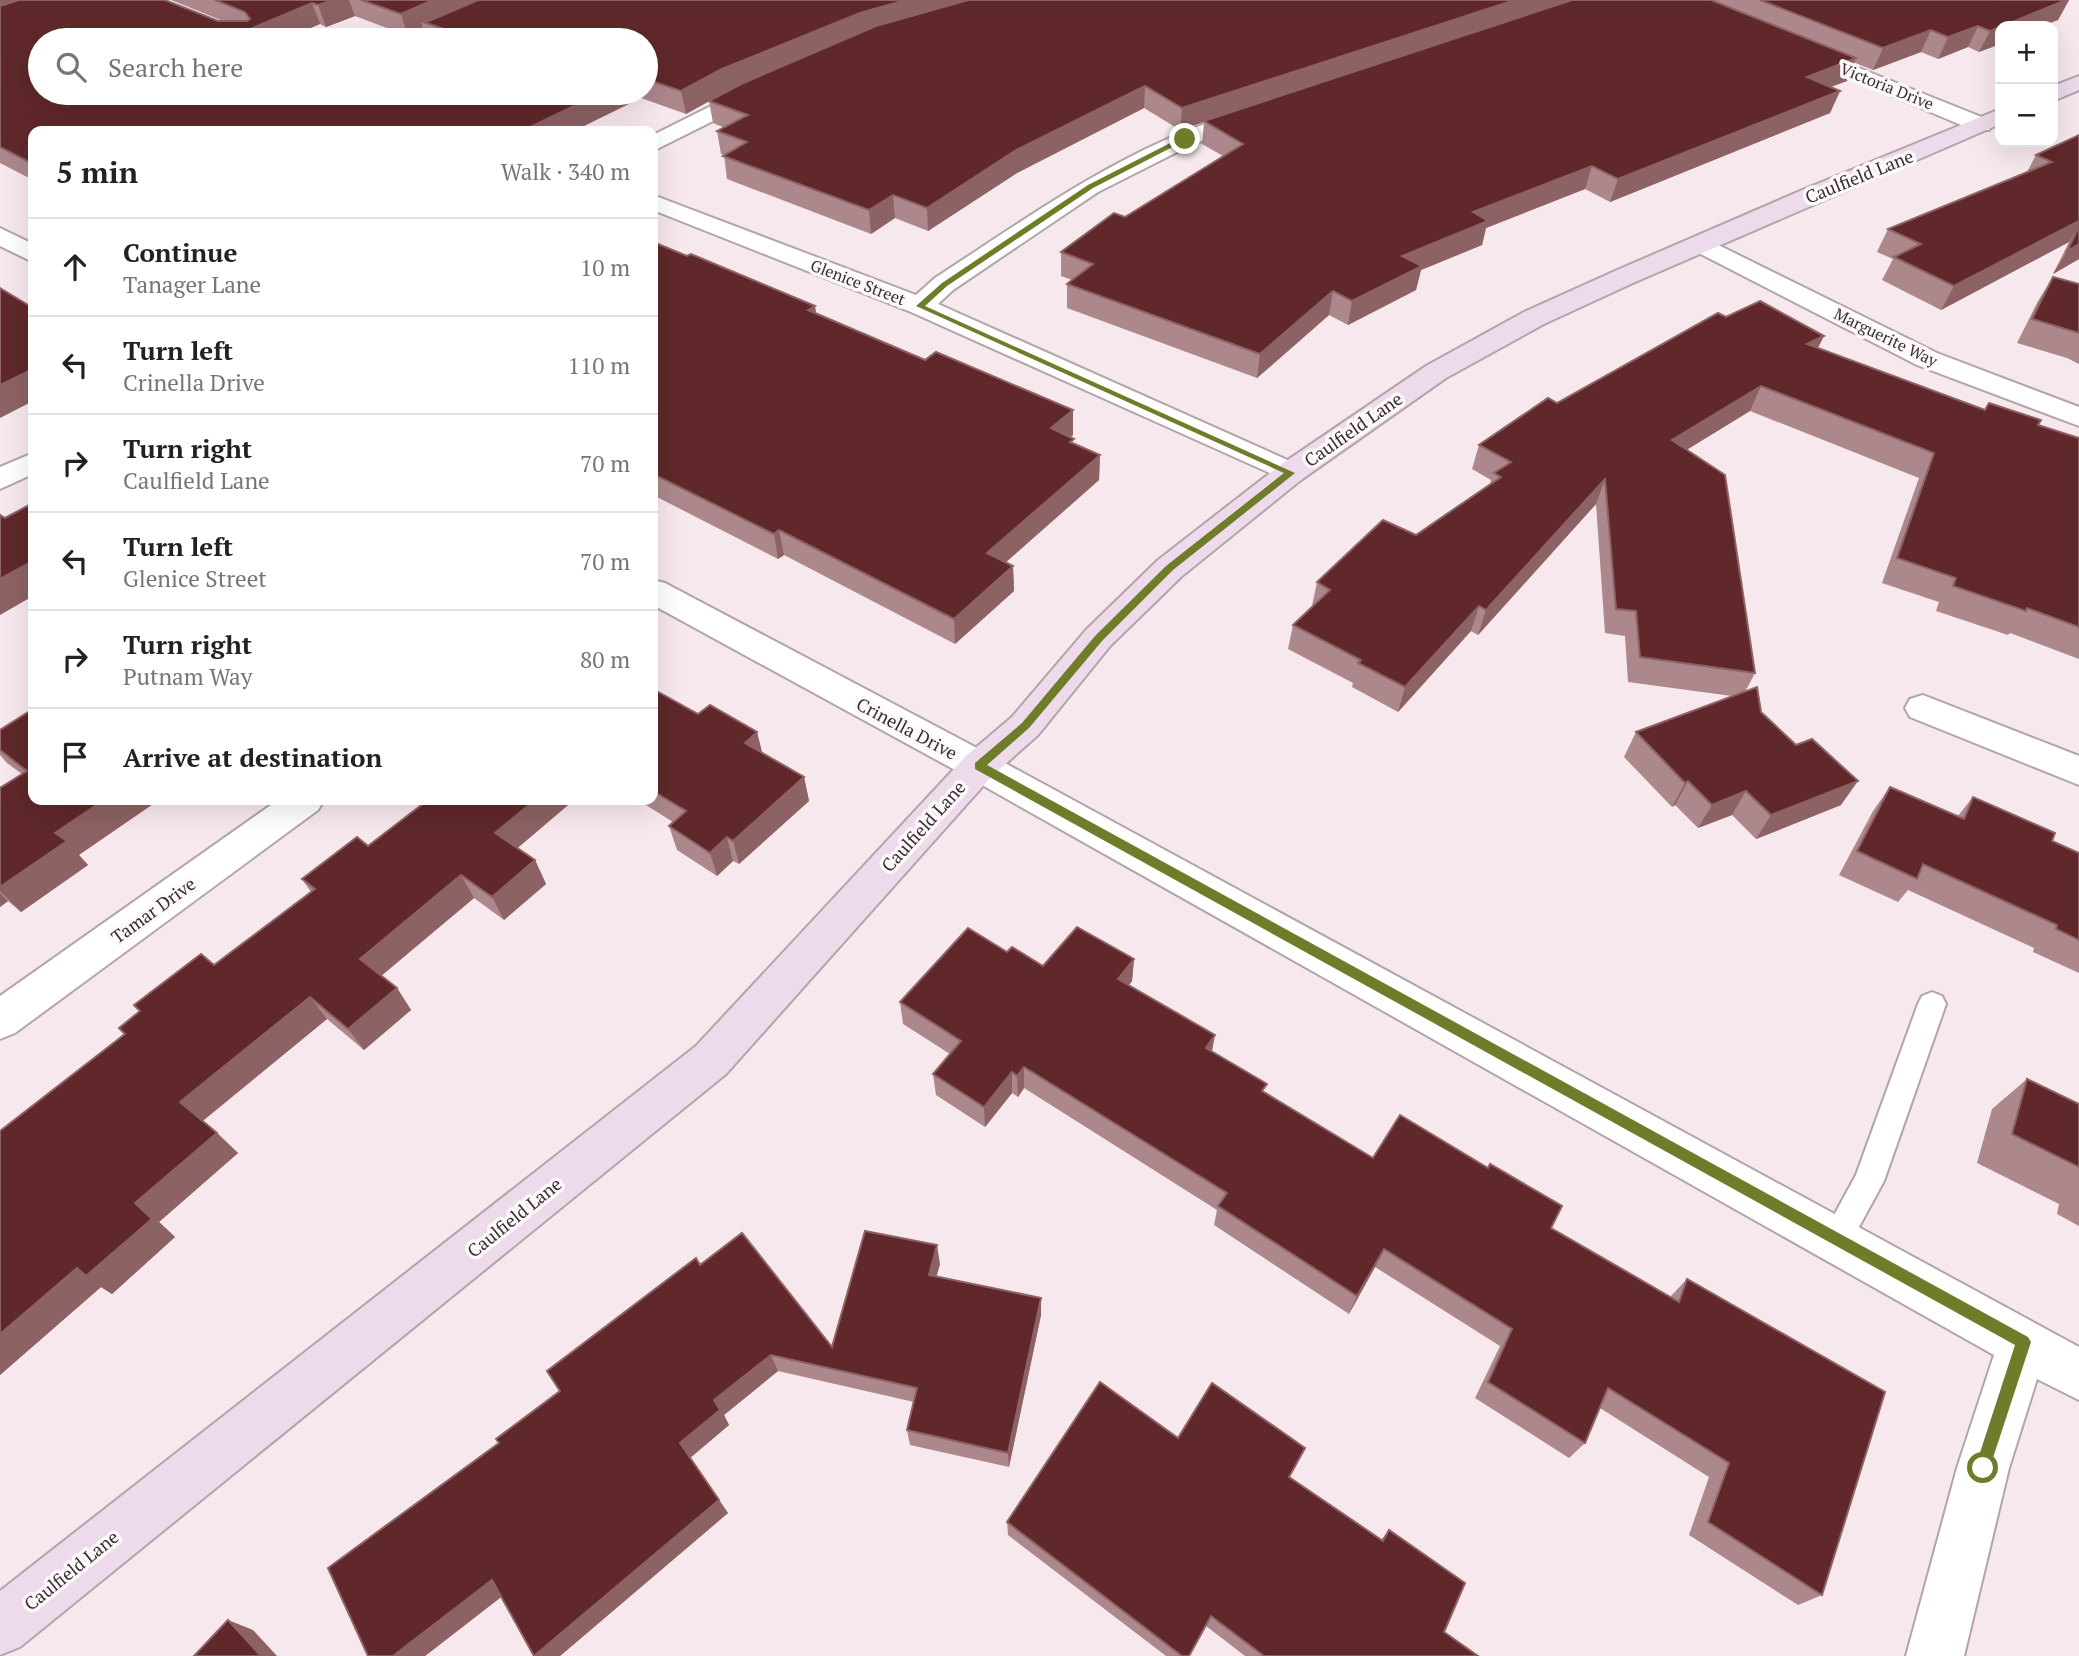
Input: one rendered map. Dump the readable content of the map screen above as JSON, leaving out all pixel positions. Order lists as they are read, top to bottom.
{
  "streets": {
    "main road": ["Caulfield Lane"],
    "street": [
      "Victoria Drive",
      "Glenice Street",
      "Marguerite Way",
      "Crinella Drive",
      "Tamar Drive"
    ]
  },
  "crossings": [
    ["Victoria Drive", "Caulfield Lane"],
    ["Caulfield Lane", "Glenice Street"],
    ["Caulfield Lane", "Marguerite Way"],
    ["Caulfield Lane", "Crinella Drive"]
  ],
  "page": {
    "map_buttons": ["+", "−"],
    "search": "Search here",
    "heading": ["5 min", "Walk · 340 m"],
    "list": [
      ["Continue", "Tanager Lane", "10 m"],
      ["Turn left", "Crinella Drive", "110 m"],
      ["Turn right", "Caulfield Lane", "70 m"],
      ["Turn left", "Glenice Street", "70 m"],
      ["Turn right", "Putnam Way", "80 m"],
      "Arrive at destination"
    ]
  }
}
